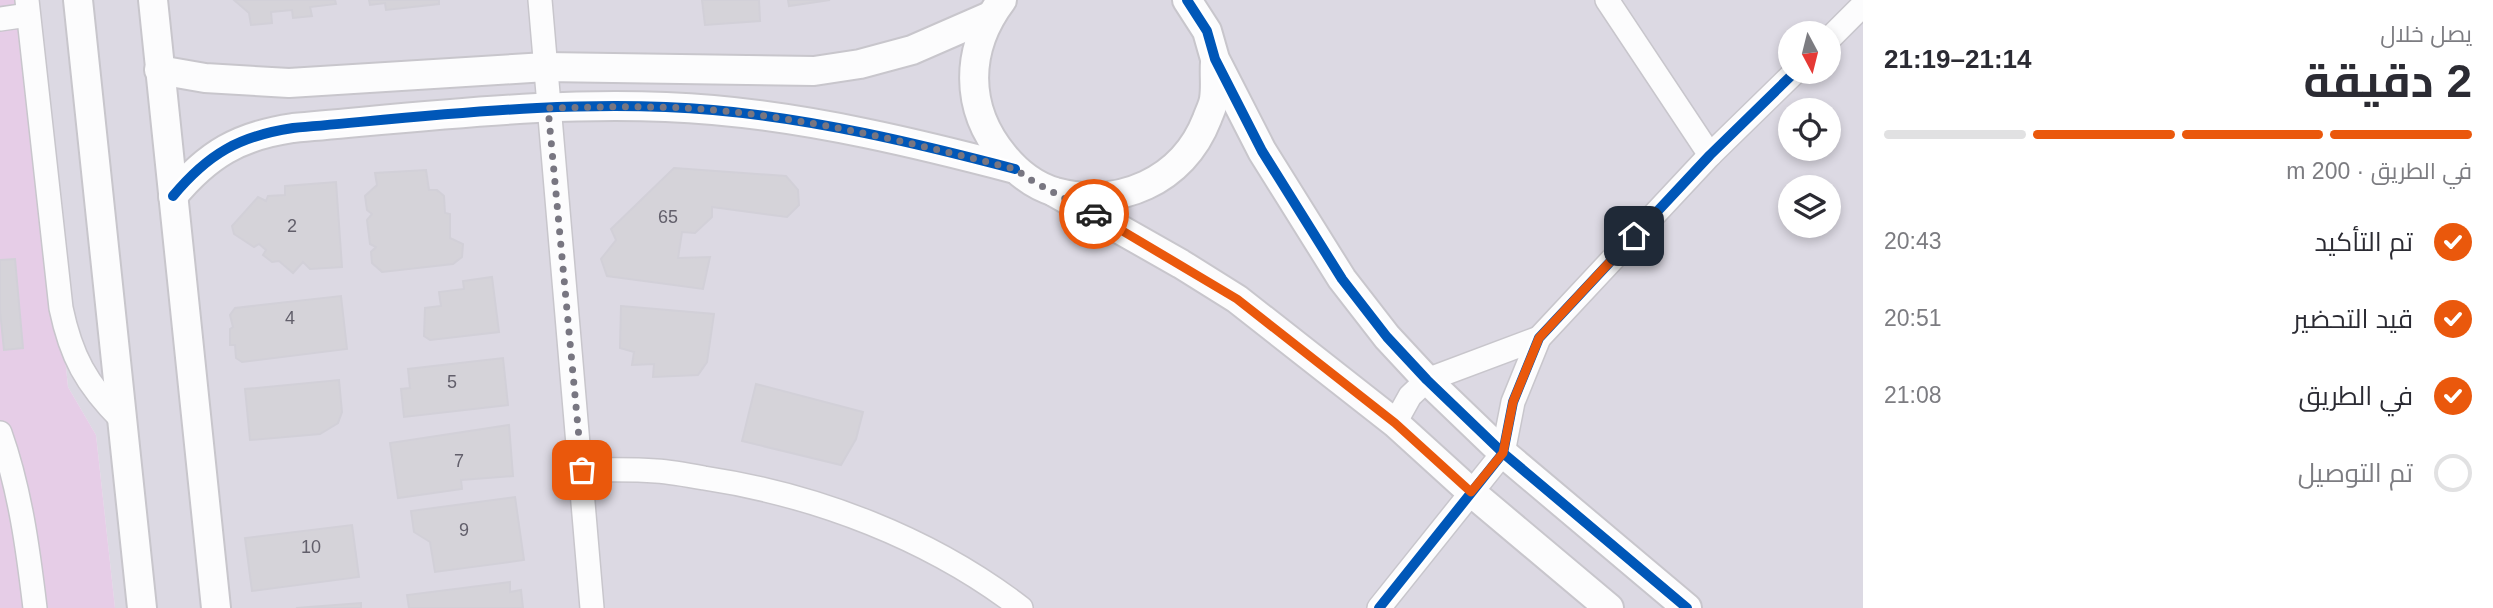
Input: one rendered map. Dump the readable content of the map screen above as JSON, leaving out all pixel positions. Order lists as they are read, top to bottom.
{
  "house_numbers": [
    "65",
    "2",
    "4",
    "5",
    "7",
    "9",
    "10"
  ],
  "north": "bottom",
  "page": {
    "heading": ["2 دقيقة", "يصل خلال", "21:14–21:19"],
    "bar": "في الطريق · 200 m",
    "list": [
      ["تم التأكيد", "20:43"],
      ["قيد التحضير", "20:51"],
      ["في الطريق", "21:08"],
      "تم التوصيل"
    ]
  }
}
